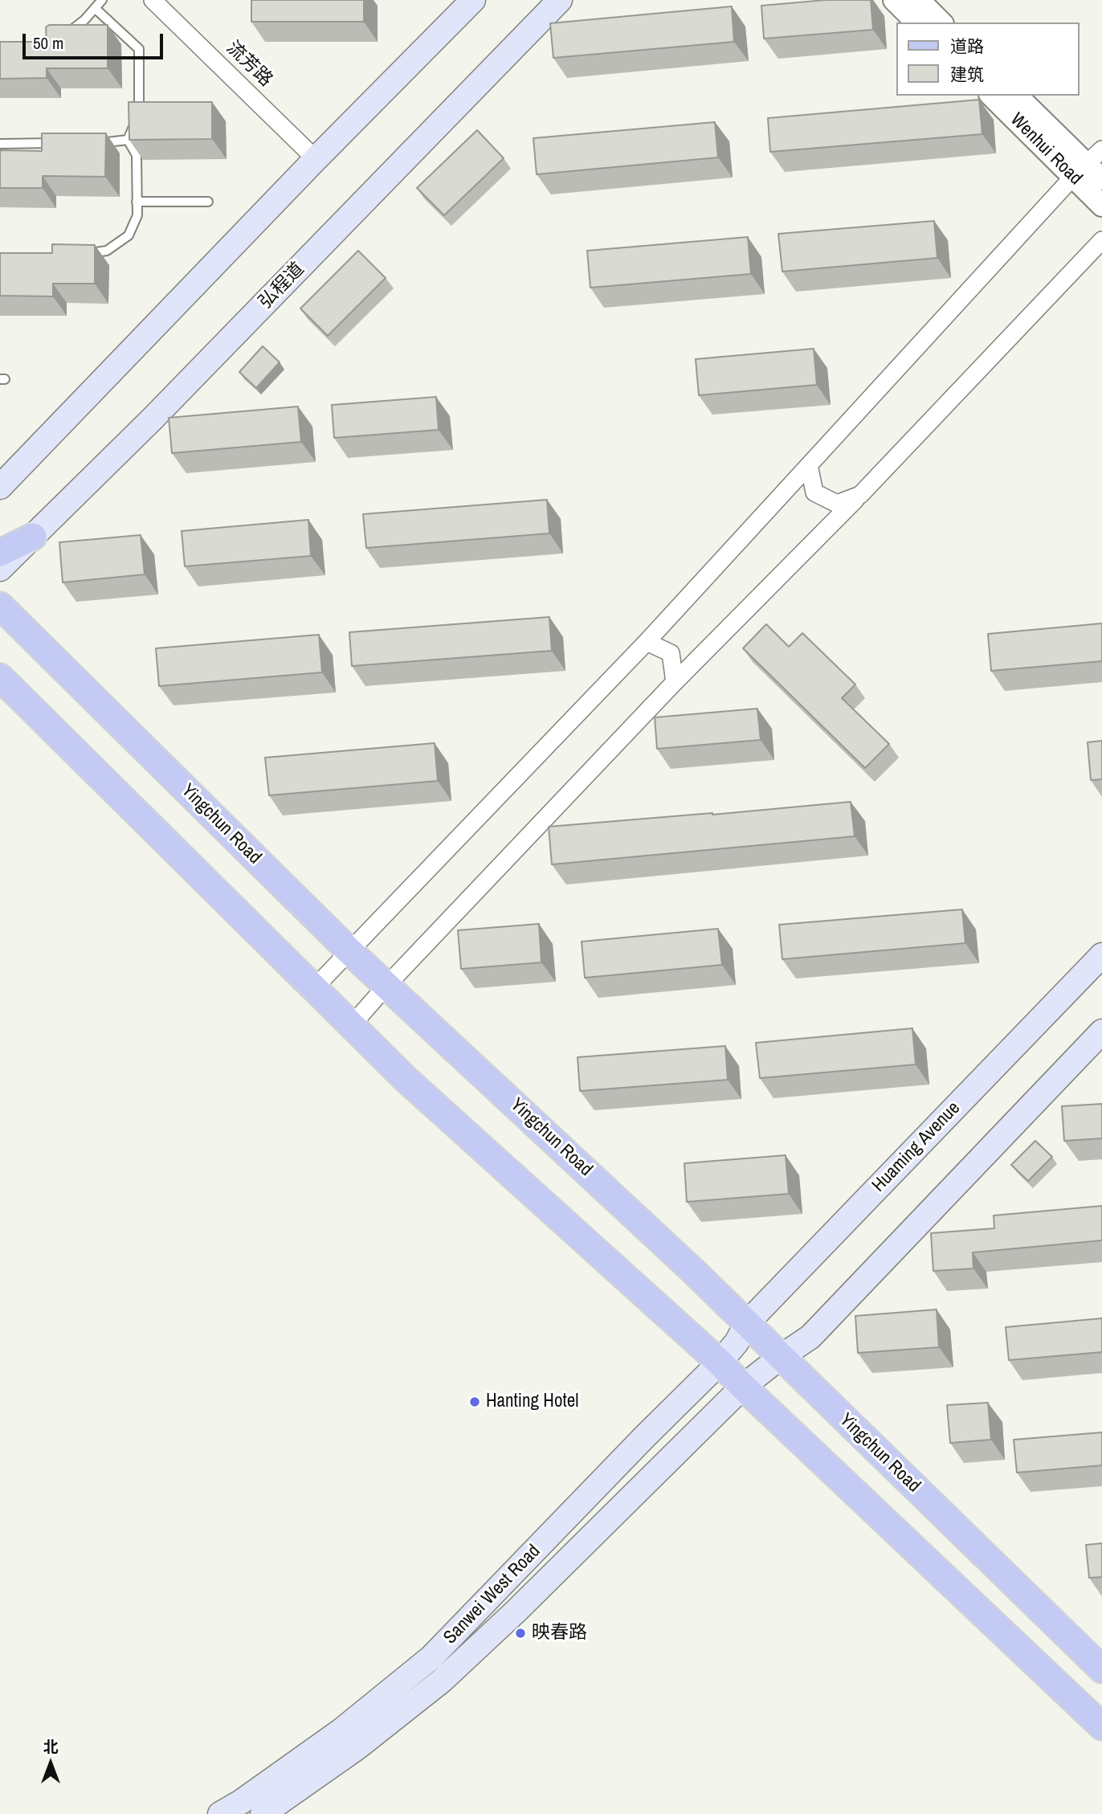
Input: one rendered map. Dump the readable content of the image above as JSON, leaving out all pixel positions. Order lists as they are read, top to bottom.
{
  "streets": {
    "main road": [
      "弘程道",
      "Yingchun Road",
      "Huaming Avenue",
      "Sanwei West Road"
    ],
    "street": ["流芳路", "Wenhui Road"]
  },
  "crossings": [
    ["Yingchun Road", "Huaming Avenue"],
    ["Yingchun Road", "Sanwei West Road"],
    ["Huaming Avenue", "Sanwei West Road"]
  ],
  "places": ["Hanting Hotel", "映春路"],
  "legend": ["道路", "建筑"],
  "scale_bar": "50 m",
  "north": "top"
}
